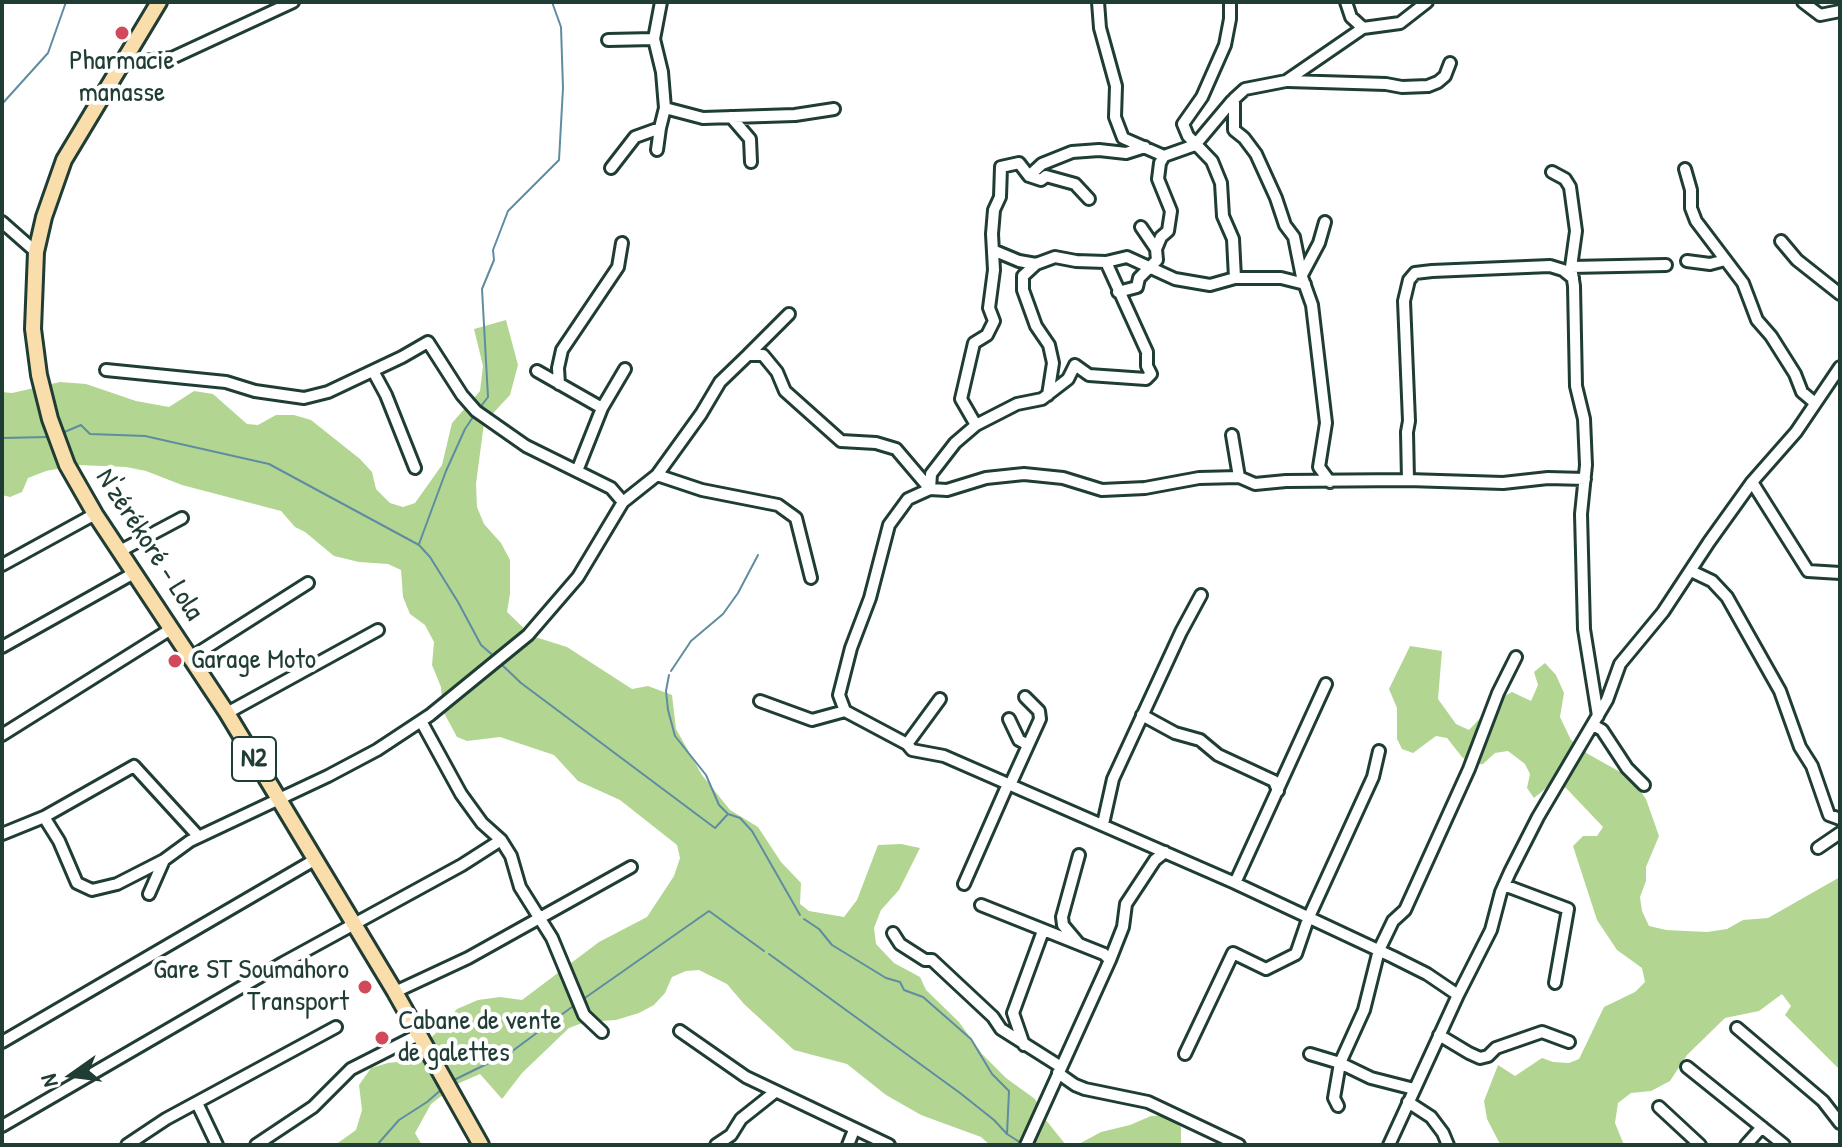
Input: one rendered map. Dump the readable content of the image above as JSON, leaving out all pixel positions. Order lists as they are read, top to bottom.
{
  "streets": {
    "highway": ["N'zérékoré - Lola", "N2"]
  },
  "places": [
    "Pharmacie manasse",
    "Garage Moto",
    "Gare ST Soumahoro Transport",
    "Cabane de vente de galettes"
  ],
  "north": "left"
}
